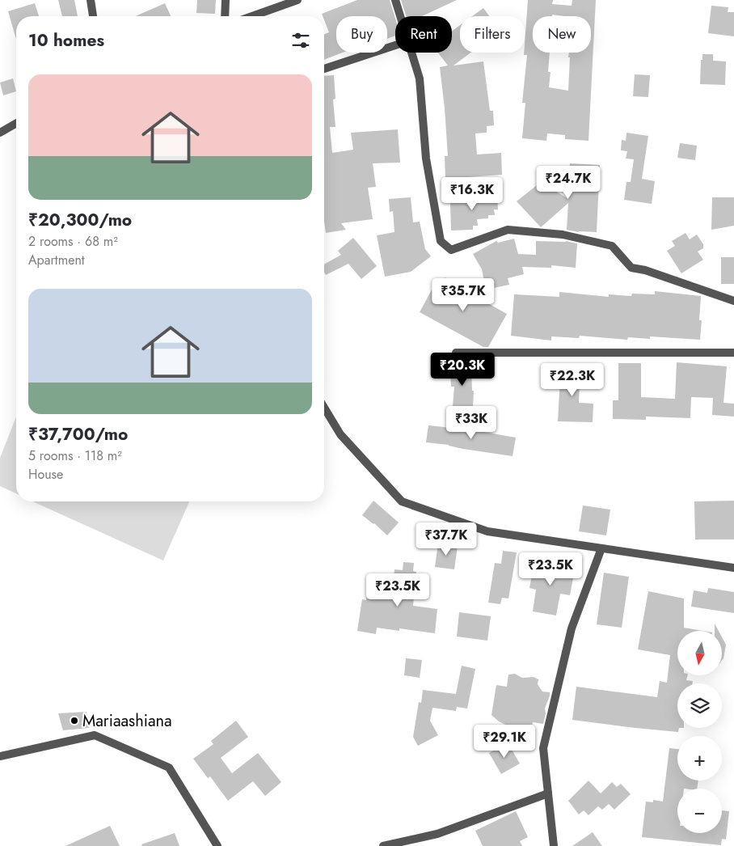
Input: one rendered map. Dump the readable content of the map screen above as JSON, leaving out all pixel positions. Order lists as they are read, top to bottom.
{
  "places": ["Mariaashiana"],
  "north": "bottom",
  "page": {
    "chip": [
      "Buy",
      "Rent",
      "Filters",
      "New"
    ],
    "heading": "10 homes",
    "list": [
      {
        "name": "₹20,300/mo",
        "note": "2 rooms · 68 m² · Apartment"
      },
      {
        "name": "₹37,700/mo",
        "note": "5 rooms · 118 m² · House"
      }
    ],
    "price": [
      "₹24.7K",
      "₹16.3K",
      "₹35.7K",
      "₹20.3K",
      "₹22.3K",
      "₹33K",
      "₹37.7K",
      "₹23.5K",
      "₹23.5K",
      "₹29.1K"
    ],
    "map_buttons": ["+", "−"]
  }
}
